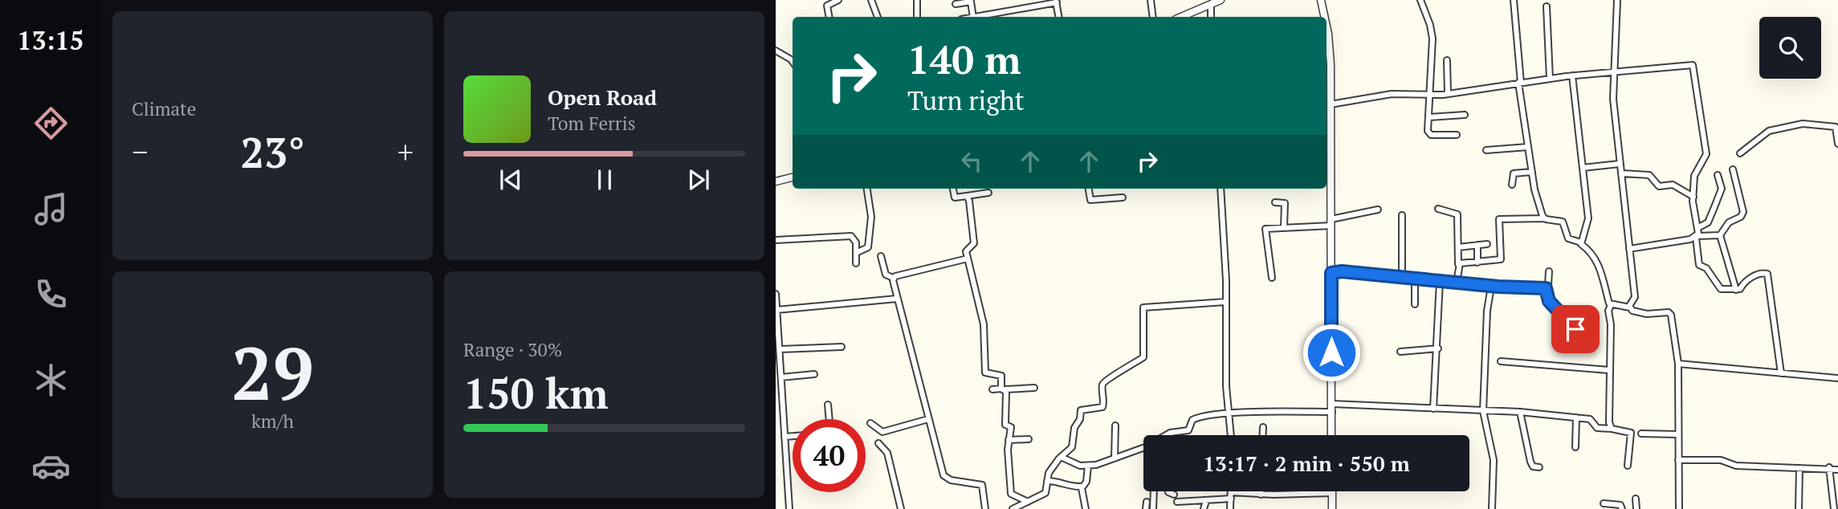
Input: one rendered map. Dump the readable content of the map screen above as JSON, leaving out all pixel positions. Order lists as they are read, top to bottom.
{
  "page": {
    "tabs": "13:15",
    "tile": [
      "Climate",
      ["29", "km/h"],
      ["Range · 30%", "150 km"]
    ],
    "turn": ["140 m", "Turn right"],
    "song": ["Open Road", "Tom Ferris"],
    "heat": ["−", "23°", "+"],
    "limit": "40",
    "trip": "13:17 · 2 min · 550 m"
  }
}
